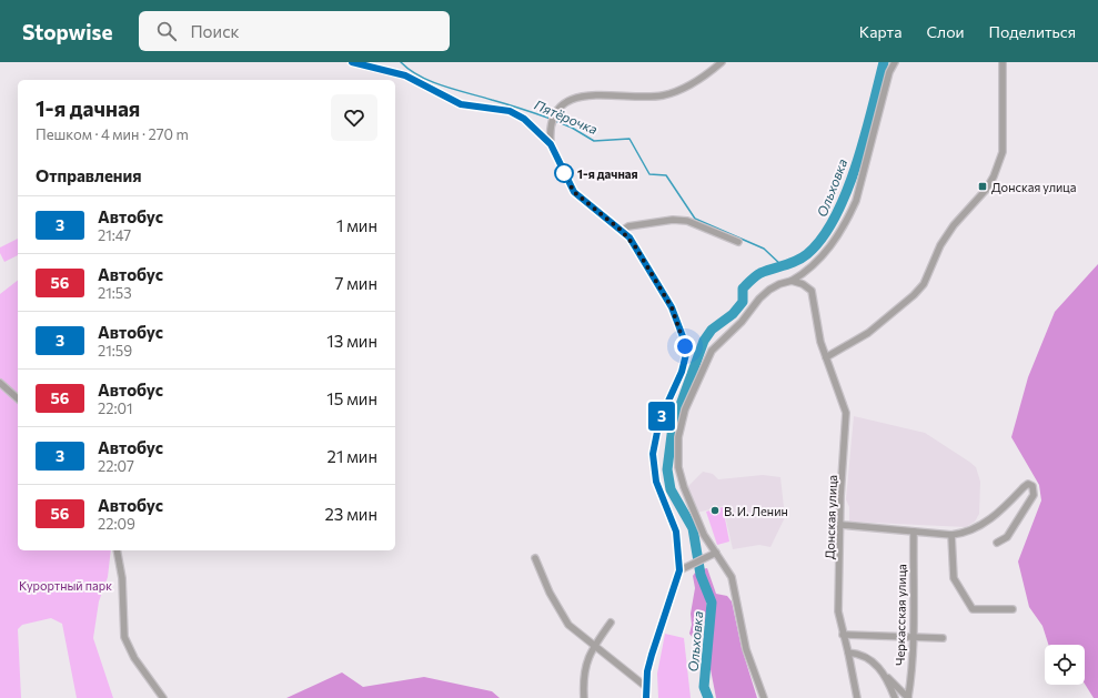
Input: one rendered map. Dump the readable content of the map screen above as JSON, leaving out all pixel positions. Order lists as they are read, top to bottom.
{
  "streets": {
    "street": ["Донская улица", "Черкасская улица"]
  },
  "water": ["Пятёрочка", "Ольховка"],
  "parks": ["Курортный парк"],
  "places": {
    "other": ["1-я дачная", "В. И. Ленин"],
    "transit": ["Донская улица"]
  },
  "lines": ["bus line 3"],
  "page": {
    "header": "Stopwise",
    "search": "Поиск",
    "nav": ["Карта", "Слои", "Поделиться"],
    "on_map": "3",
    "heading": [
      ["1-я дачная", "Пешком · 4 мин · 270 m"],
      "Отправления"
    ],
    "list": [
      {
        "mark": "3",
        "name": "Автобус",
        "note": "21:47",
        "value": "1 мин"
      },
      {
        "mark": "56",
        "name": "Автобус",
        "note": "21:53",
        "value": "7 мин"
      },
      {
        "mark": "3",
        "name": "Автобус",
        "note": "21:59",
        "value": "13 мин"
      },
      {
        "mark": "56",
        "name": "Автобус",
        "note": "22:01",
        "value": "15 мин"
      },
      {
        "mark": "3",
        "name": "Автобус",
        "note": "22:07",
        "value": "21 мин"
      },
      {
        "mark": "56",
        "name": "Автобус",
        "note": "22:09",
        "value": "23 мин"
      }
    ]
  }
}
